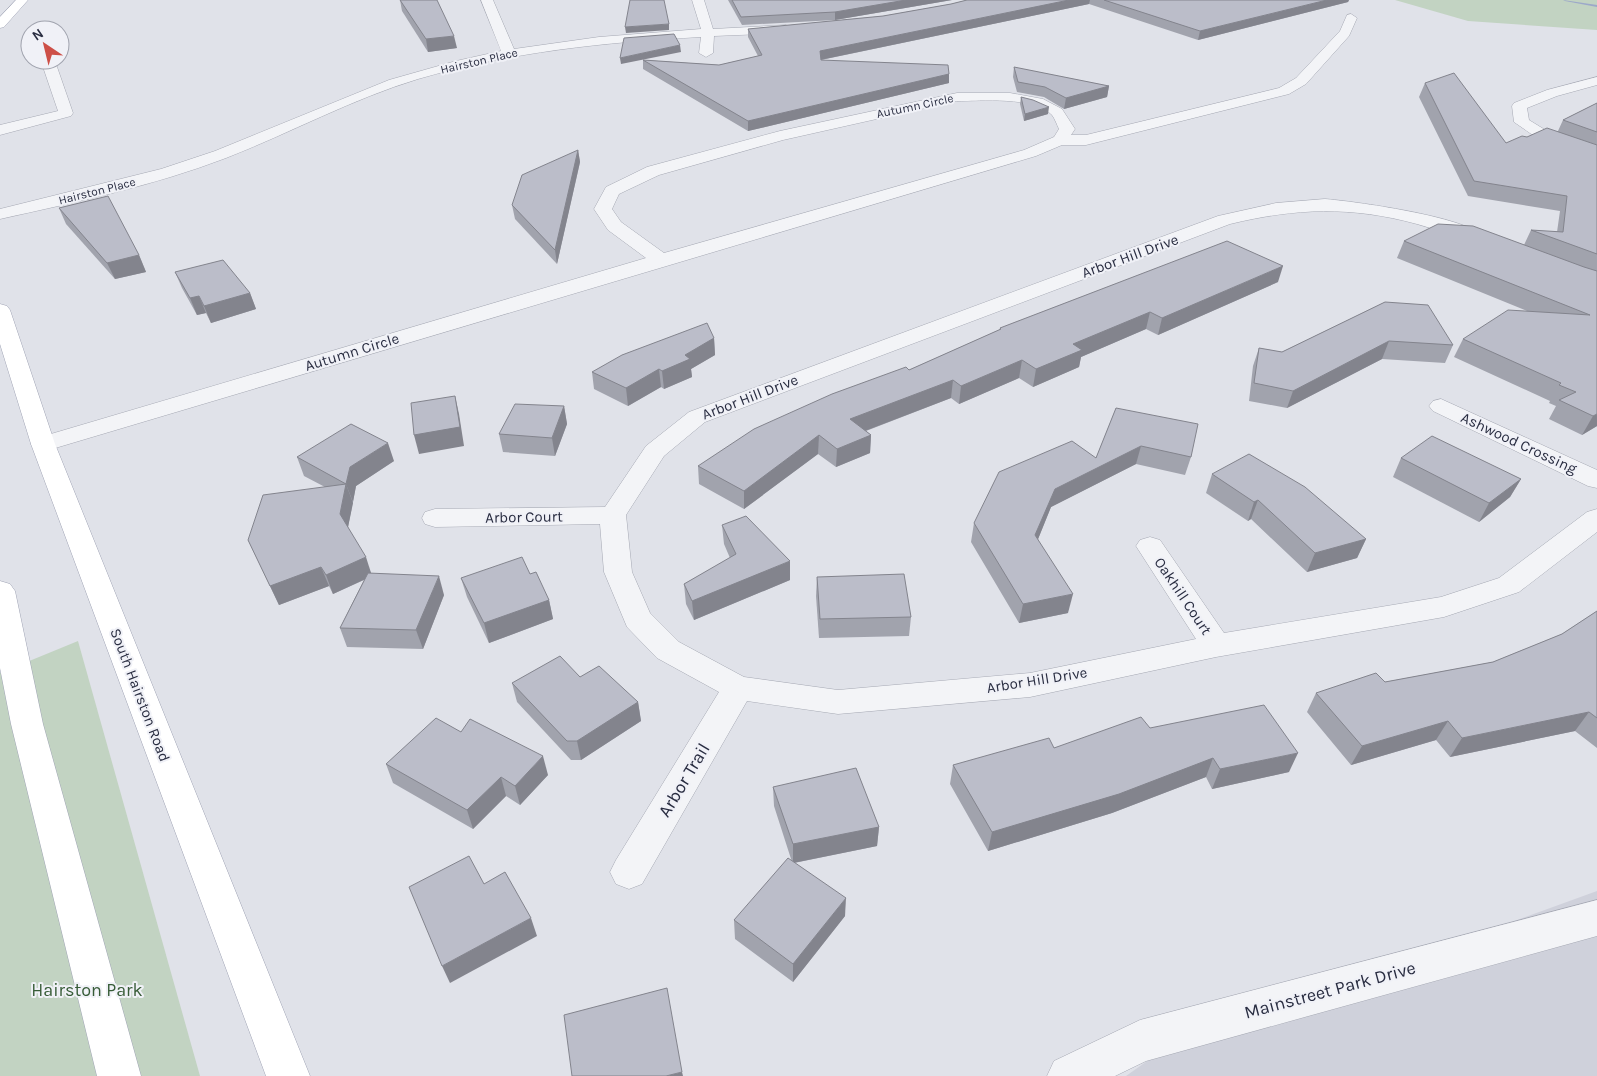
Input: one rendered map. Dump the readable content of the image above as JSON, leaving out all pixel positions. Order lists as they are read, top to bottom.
{
  "streets": {
    "main road": ["South Hairston Road"],
    "street": [
      "Hairston Place",
      "Autumn Circle",
      "Arbor Hill Drive",
      "Ashwood Crossing",
      "Arbor Court",
      "Oakhill Court",
      "Arbor Trail",
      "Mainstreet Park Drive"
    ]
  },
  "crossings": [
    ["Autumn Circle", "South Hairston Road"],
    ["Arbor Hill Drive", "Arbor Court"],
    ["Arbor Hill Drive", "Oakhill Court"],
    ["Arbor Hill Drive", "Arbor Trail"]
  ],
  "parks": ["Hairston Park"],
  "north": "top left"
}
